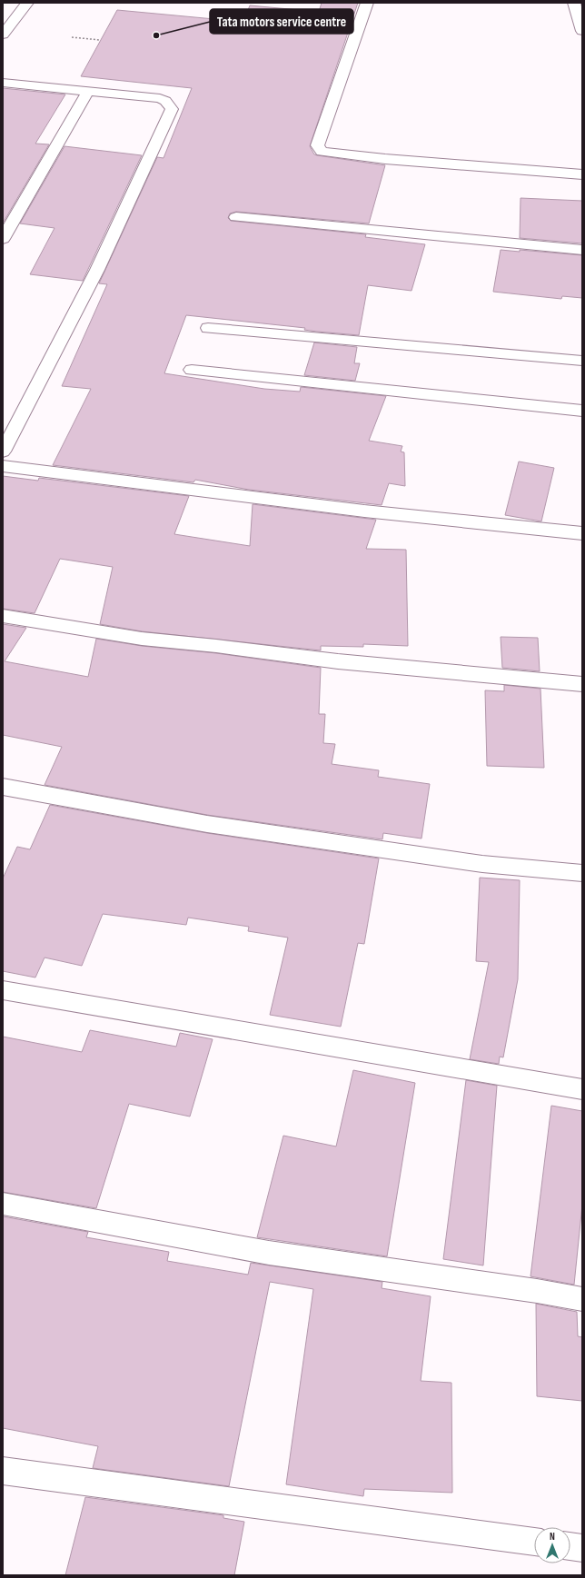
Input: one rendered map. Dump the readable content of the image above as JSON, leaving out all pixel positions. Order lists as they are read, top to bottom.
{
  "places": ["Tata motors service centre"],
  "north": "top"
}
